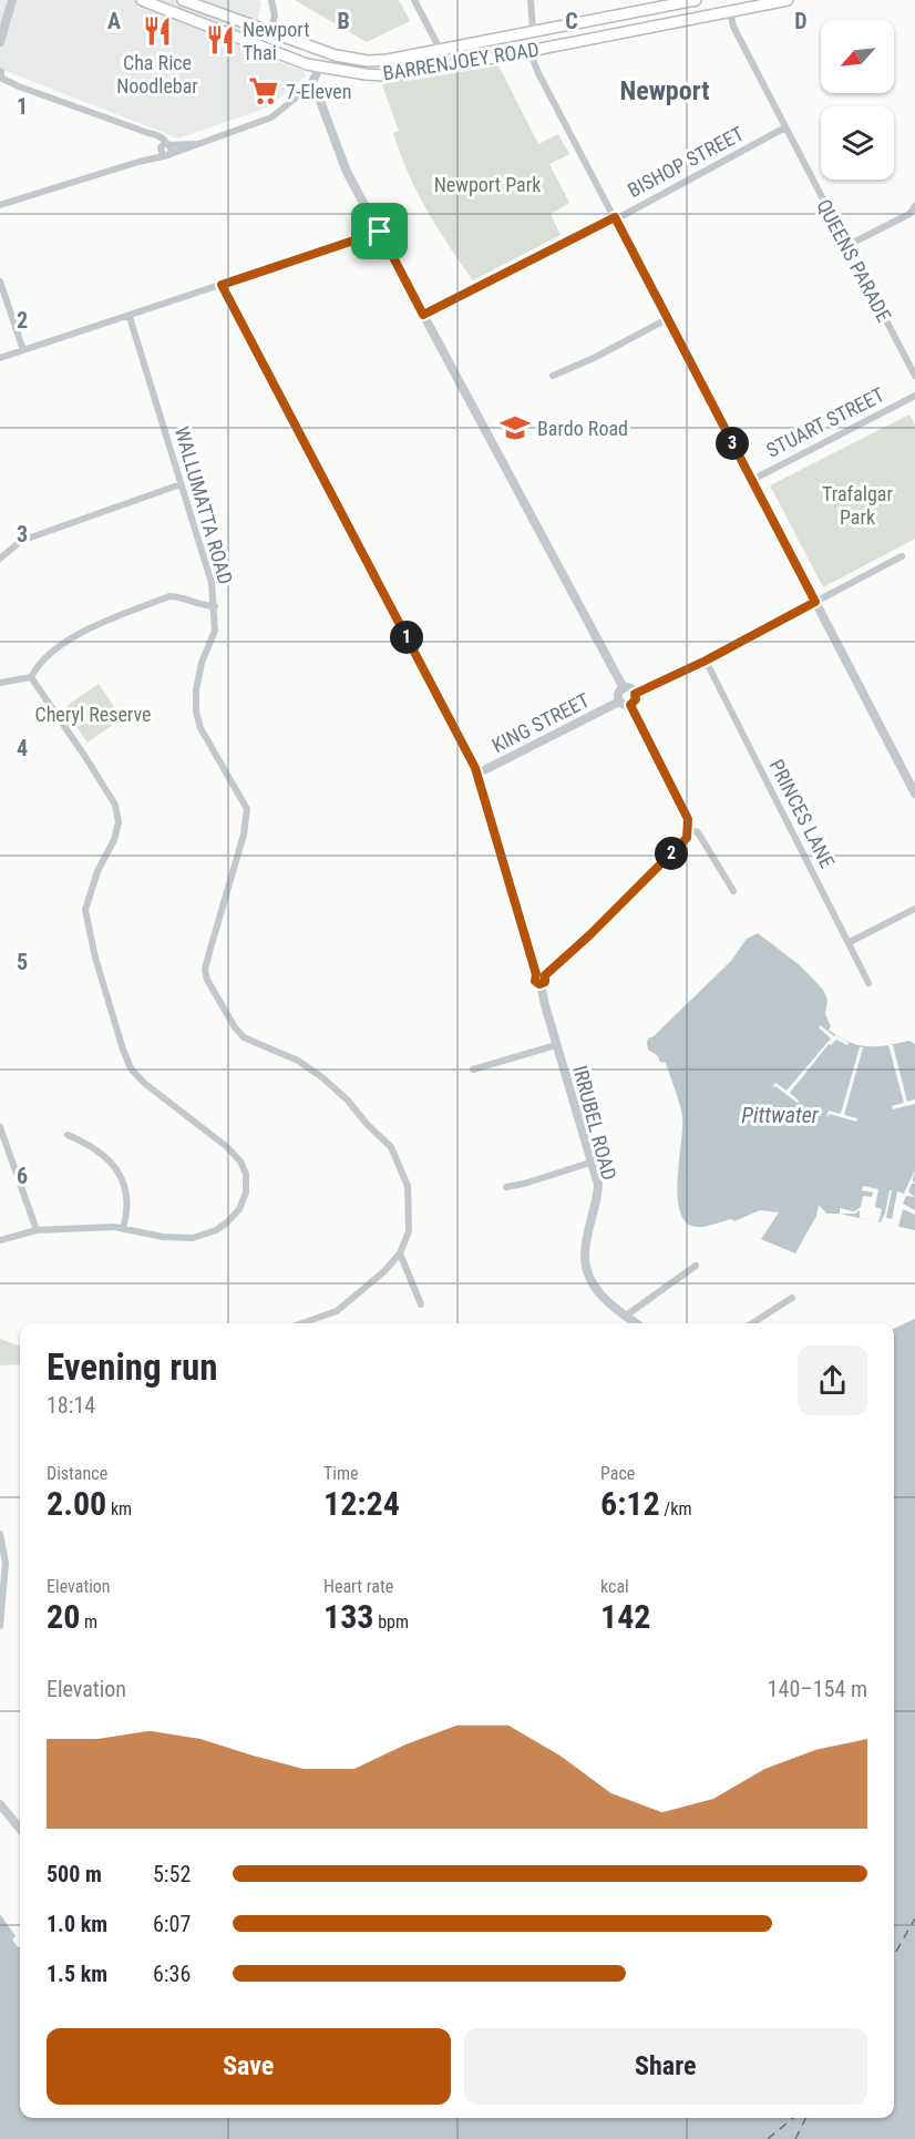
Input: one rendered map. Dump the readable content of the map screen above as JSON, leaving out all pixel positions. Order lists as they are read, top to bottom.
{
  "streets": {
    "main road": ["BARRENJOEY ROAD"],
    "street": [
      "BISHOP STREET",
      "QUEENS PARADE",
      "STUART STREET",
      "WALLUMATTA ROAD",
      "KING STREET",
      "PRINCES LANE",
      "IRRUBEL ROAD"
    ]
  },
  "crossings": [
    ["BARRENJOEY ROAD", "QUEENS PARADE"],
    ["BISHOP STREET", "QUEENS PARADE"],
    ["KING STREET", "IRRUBEL ROAD"]
  ],
  "districts": ["Newport"],
  "water": ["Pittwater"],
  "parks": ["Newport Park", "Trafalgar Park", "Cheryl Reserve"],
  "places": {
    "restaurant": ["Cha Rice Noodlebar", "Newport Thai"],
    "supermarket": ["7-Eleven"],
    "school or university": ["Bardo Road"]
  },
  "north": "bottom left",
  "page": {
    "pins": ["3", "1", "2"],
    "heading": ["Evening run", "18:14"],
    "stats": [
      ["Distance", "2.00 km"],
      ["Time", "12:24"],
      ["Pace", "6:12 /km"],
      ["Elevation", "20 m"],
      ["Heart rate", "133 bpm"],
      ["kcal", "142"]
    ],
    "chart": ["Elevation", "140–154 m"],
    "list": [
      {
        "name": "500 m",
        "note": "5:52"
      },
      {
        "name": "1.0 km",
        "note": "6:07"
      },
      {
        "name": "1.5 km",
        "note": "6:36"
      }
    ],
    "buttons": ["Save", "Share"]
  },
  "grid": {
    "columns": [
      "A",
      "B",
      "C",
      "D"
    ],
    "rows": [
      "1",
      "2",
      "3",
      "4",
      "5",
      "6"
    ]
  }
}
